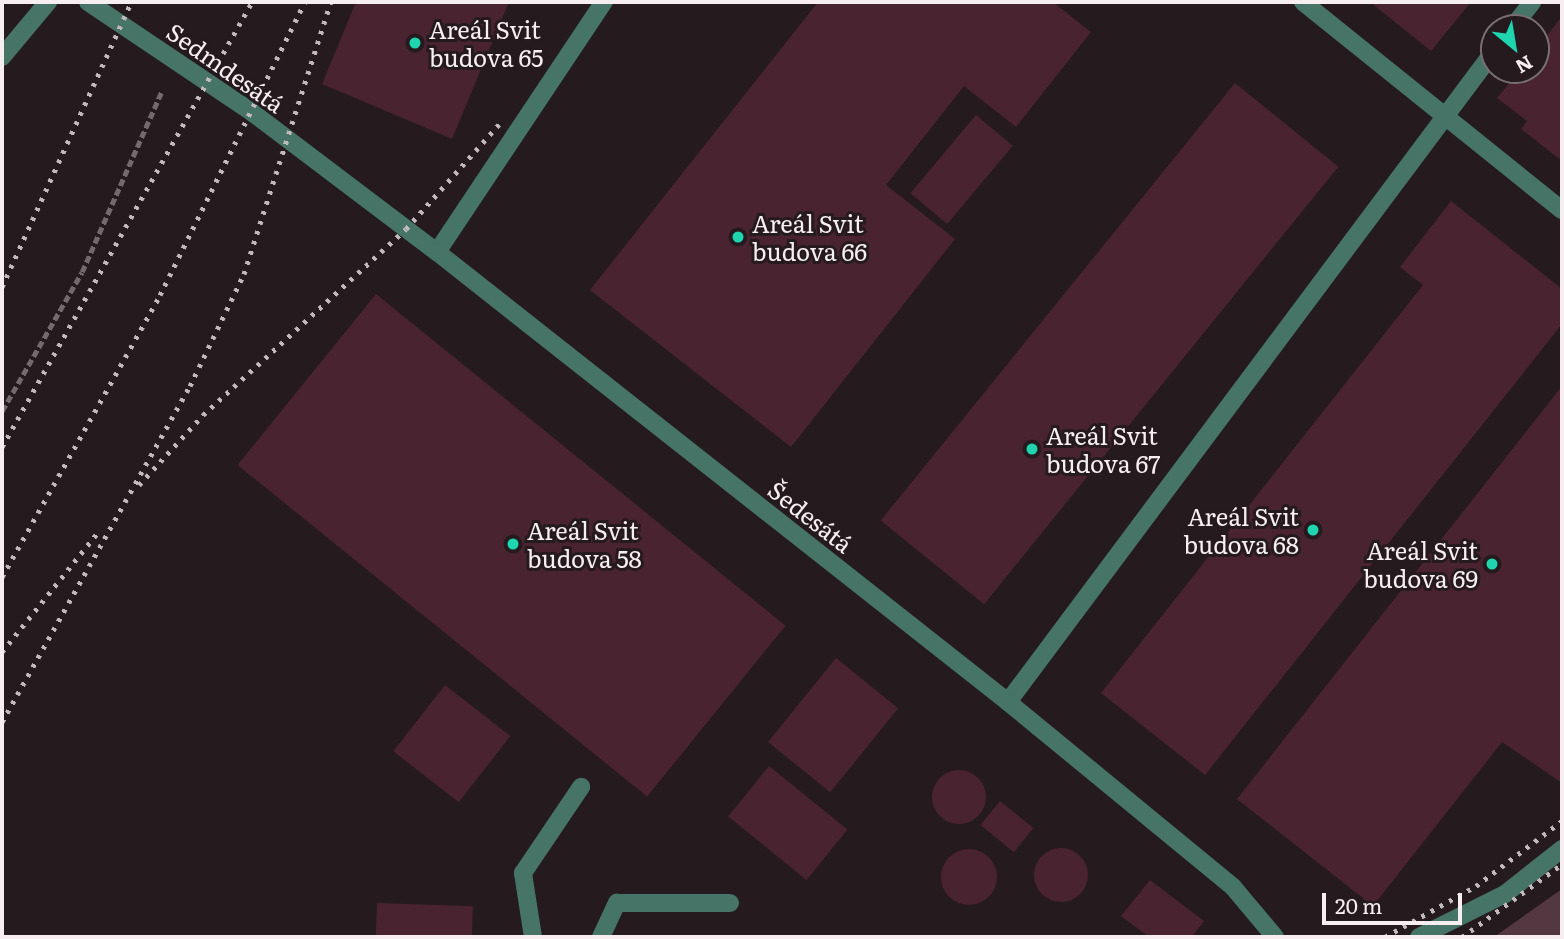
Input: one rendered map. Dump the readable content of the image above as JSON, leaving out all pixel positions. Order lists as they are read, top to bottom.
{
  "streets": {
    "street": ["Sedmdesátá", "Šedesátá"]
  },
  "crossings": [
    ["Sedmdesátá", "Šedesátá"]
  ],
  "places": [
    "Areál Svit budova 65",
    "Areál Svit budova 66",
    "Areál Svit budova 67",
    "Areál Svit budova 68",
    "Areál Svit budova 58",
    "Areál Svit budova 69"
  ],
  "scale_bar": "20 m",
  "north": "bottom right"
}
